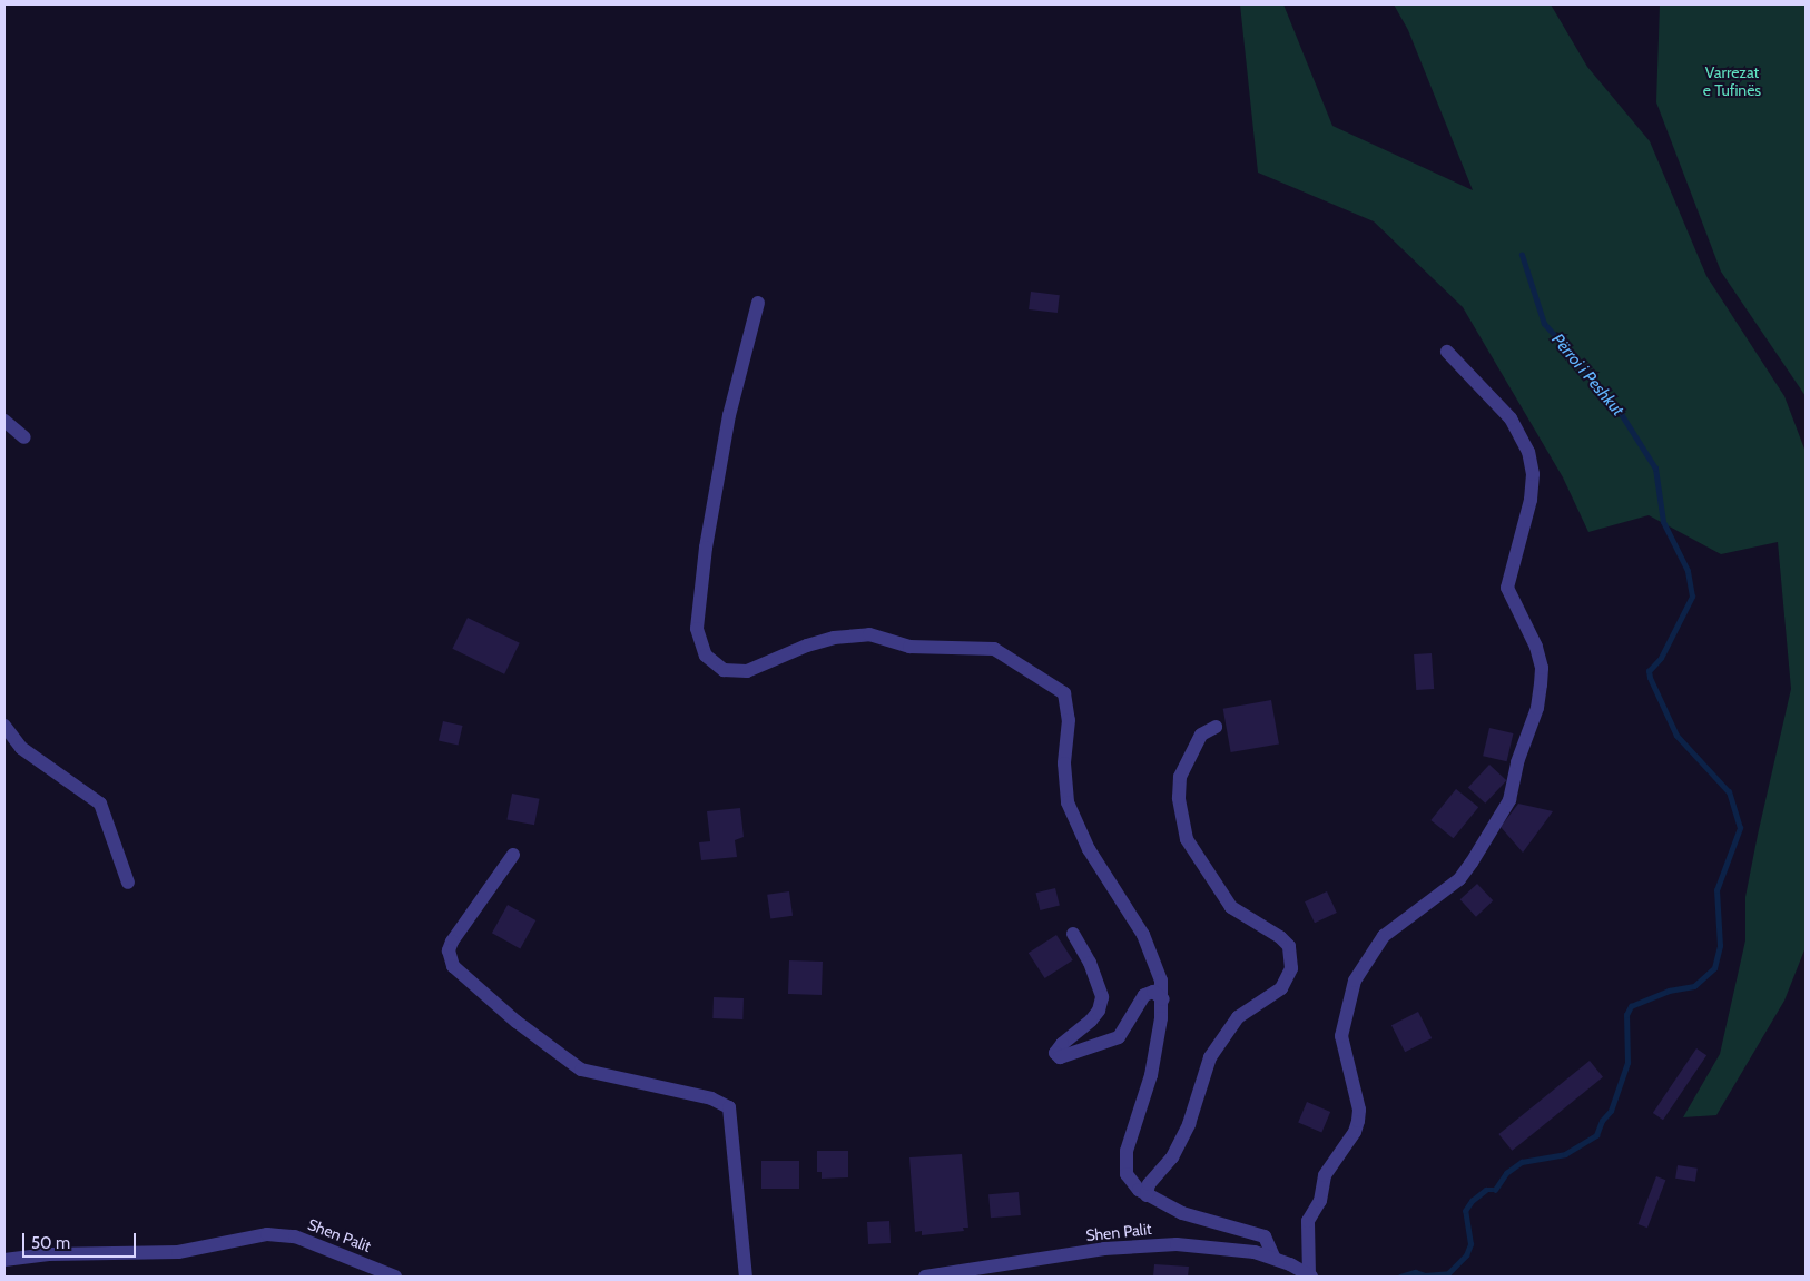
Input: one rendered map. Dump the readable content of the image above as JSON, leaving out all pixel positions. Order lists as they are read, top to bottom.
{
  "streets": {
    "street": ["Shen Palit"]
  },
  "water": ["Përroi i Peshkut"],
  "parks": ["Varrezat e Tufinës"],
  "scale_bar": "50 m"
}
